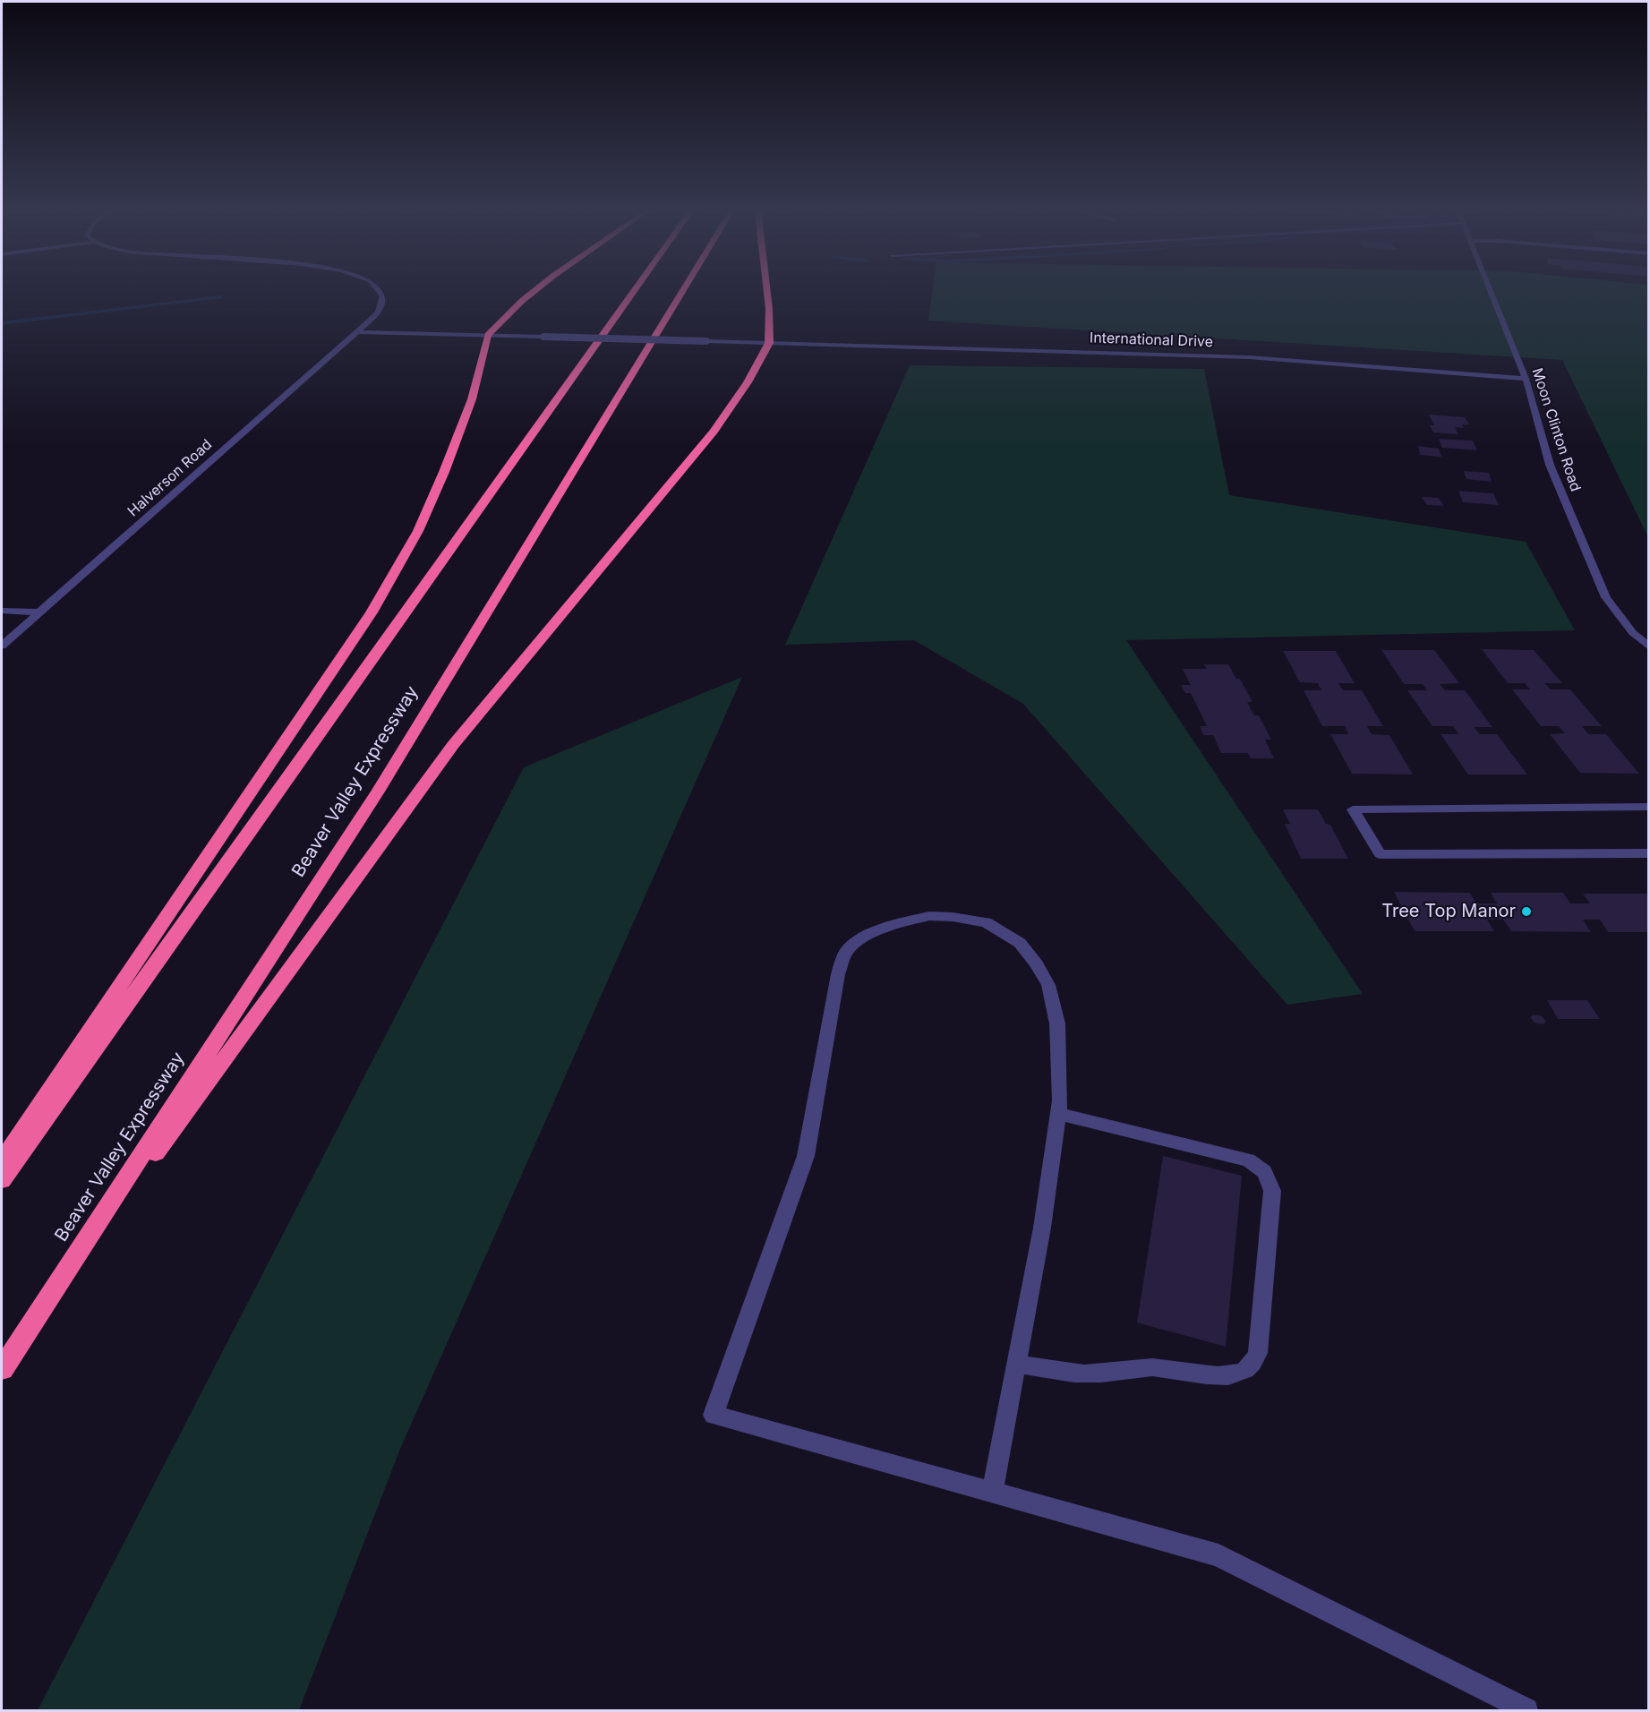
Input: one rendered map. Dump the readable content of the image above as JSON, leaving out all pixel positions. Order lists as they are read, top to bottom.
{
  "streets": {
    "highway": ["Beaver Valley Expressway"],
    "street": ["International Drive", "Moon Clinton Road", "Halverson Road"]
  },
  "crossings": [
    ["International Drive", "Moon Clinton Road"],
    ["International Drive", "Halverson Road"]
  ],
  "places": ["Tree Top Manor"]
}
